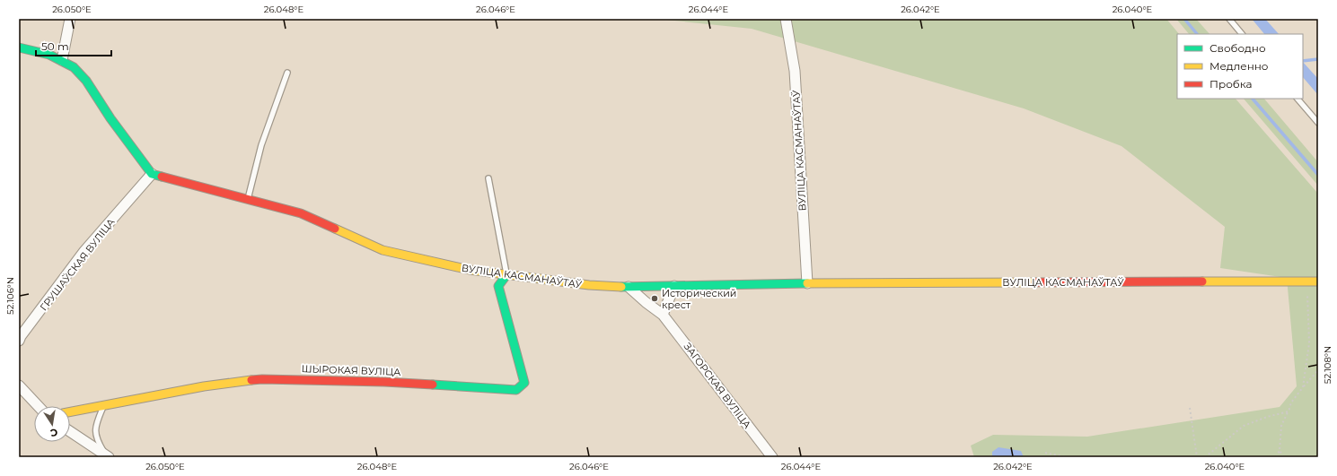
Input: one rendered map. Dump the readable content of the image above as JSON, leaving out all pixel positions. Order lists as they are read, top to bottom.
{
  "streets": {
    "street": [
      "ВУЛІЦА КАСМАНАЎТАЎ",
      "ГРУШАЎСКАЯ ВУЛІЦА",
      "ШЫРОКАЯ ВУЛІЦА",
      "ЗАГОРСКАЯ ВУЛІЦА"
    ]
  },
  "crossings": [
    ["ВУЛІЦА КАСМАНАЎТАЎ", "ГРУШАЎСКАЯ ВУЛІЦА"],
    ["ВУЛІЦА КАСМАНАЎТАЎ", "ШЫРОКАЯ ВУЛІЦА"],
    ["ВУЛІЦА КАСМАНАЎТАЎ", "ЗАГОРСКАЯ ВУЛІЦА"]
  ],
  "places": ["Исторический крест"],
  "legend": ["Свободно", "Медленно", "Пробка"],
  "scale_bar": "50 m",
  "north": "bottom",
  "coordinates": [
    "26.050°E",
    "26.048°E",
    "26.046°E",
    "26.044°E",
    "26.042°E",
    "26.040°E",
    "52.106°N",
    "52.108°N"
  ]
}
